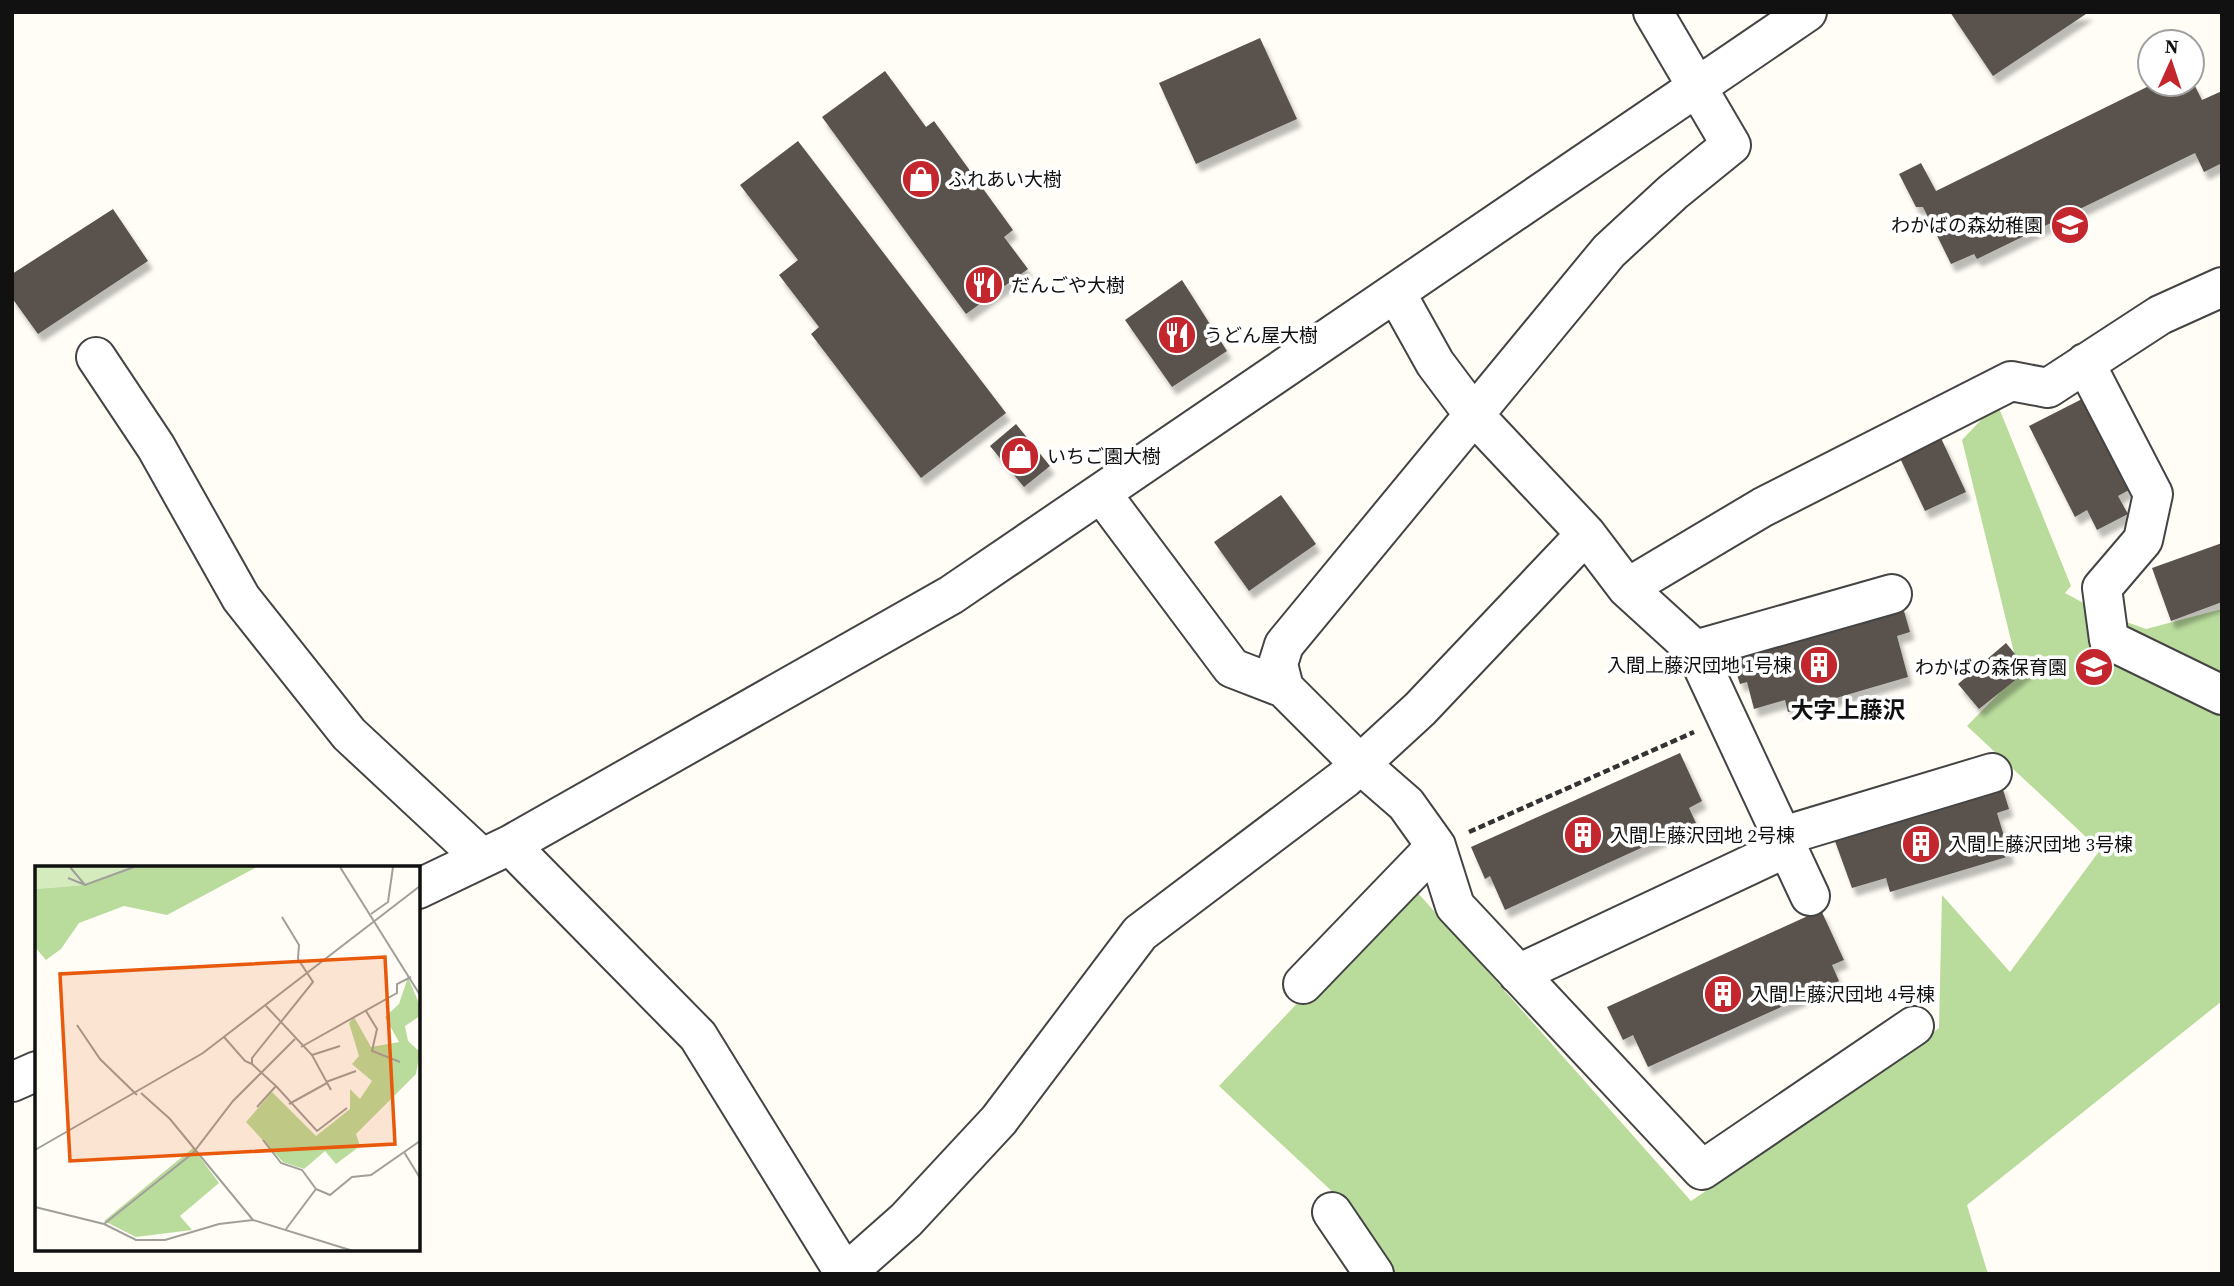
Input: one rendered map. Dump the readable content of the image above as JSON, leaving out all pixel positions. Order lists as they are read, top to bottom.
{
  "districts": ["大字上藤沢"],
  "places": {
    "shop": ["ふれあい大樹", "いちご園大樹"],
    "school or university": ["わかばの森幼稚園", "わかばの森保育園"],
    "restaurant": ["だんごや大樹", "うどん屋大樹"],
    "building": [
      "入間上藤沢団地 1号棟",
      "入間上藤沢団地 2号棟",
      "入間上藤沢団地 3号棟",
      "入間上藤沢団地 4号棟"
    ]
  },
  "north": "top"
}
